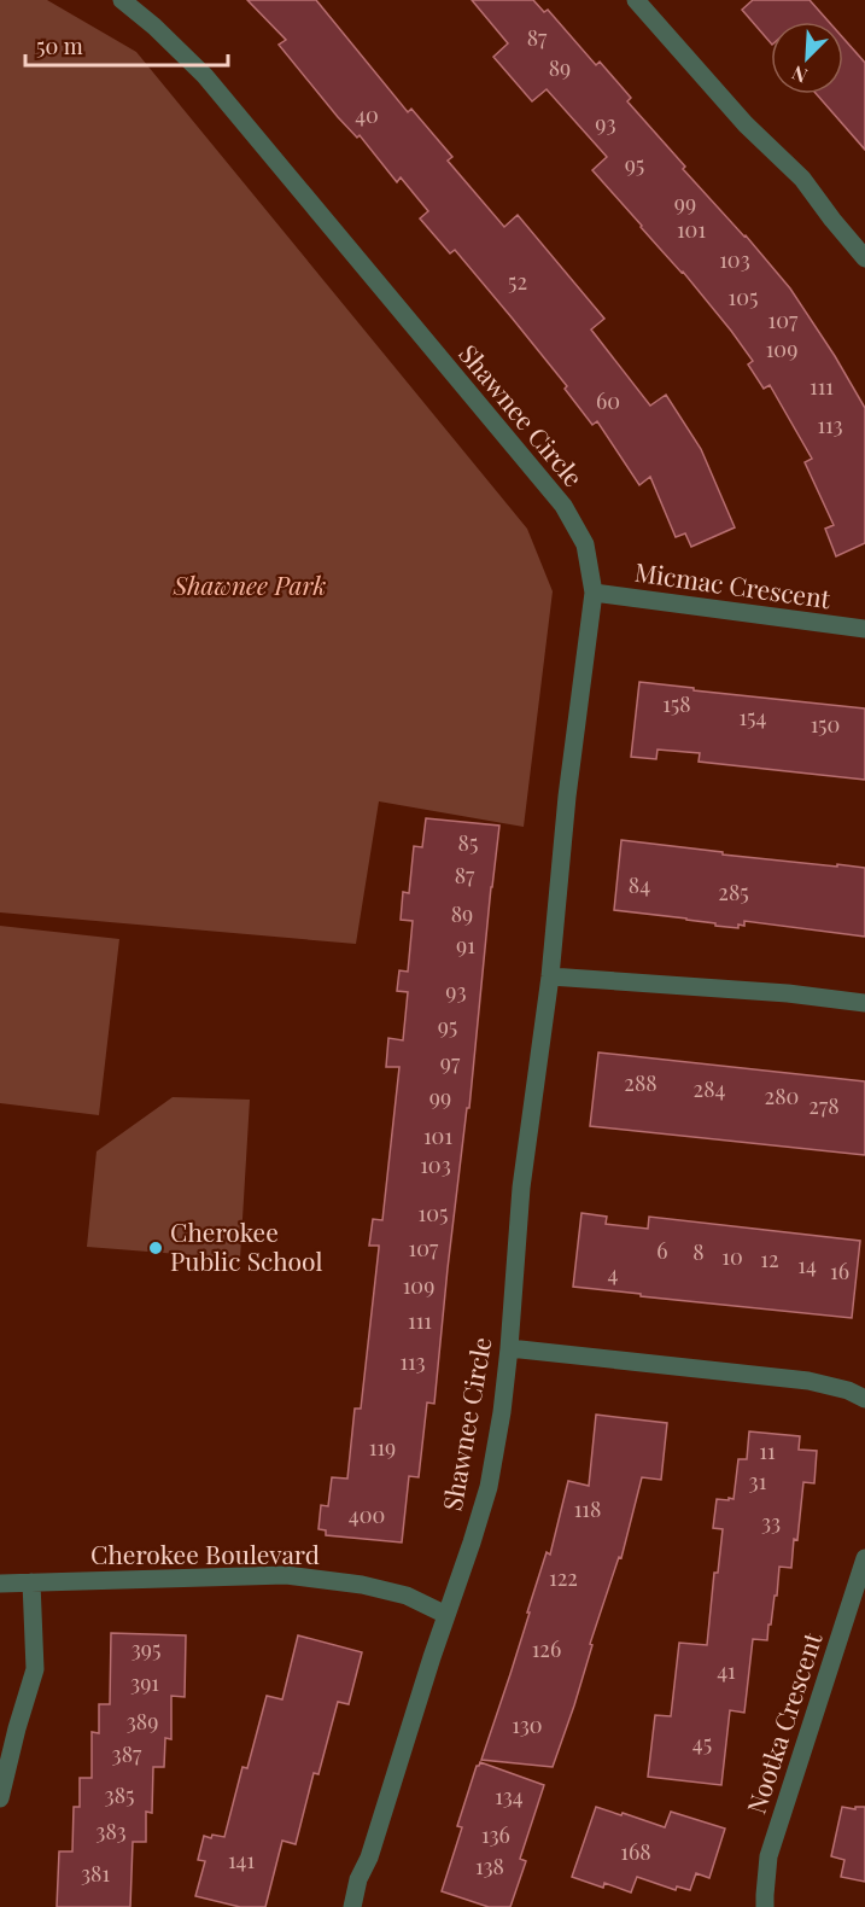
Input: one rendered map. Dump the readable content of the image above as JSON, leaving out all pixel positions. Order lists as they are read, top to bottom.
{
  "streets": {
    "street": [
      "Shawnee Circle",
      "Micmac Crescent",
      "Cherokee Boulevard",
      "Nootka Crescent"
    ]
  },
  "crossings": [
    ["Shawnee Circle", "Micmac Crescent"],
    ["Shawnee Circle", "Cherokee Boulevard"]
  ],
  "parks": ["Shawnee Park"],
  "places": ["Cherokee Public School"],
  "house_numbers": [
    "87",
    "89",
    "40",
    "93",
    "95",
    "99",
    "101",
    "103",
    "52",
    "105",
    "107",
    "109",
    "111",
    "60",
    "113",
    "158",
    "154",
    "150",
    "85",
    "87",
    "84",
    "285",
    "89",
    "91",
    "93",
    "95",
    "97",
    "288",
    "284",
    "280",
    "99",
    "278",
    "101",
    "103",
    "105",
    "107",
    "6",
    "8",
    "10",
    "12",
    "14",
    "16",
    "4",
    "109",
    "111",
    "113",
    "119",
    "11",
    "31",
    "118",
    "400",
    "33",
    "122",
    "395",
    "126",
    "41",
    "391",
    "389",
    "130",
    "45",
    "387",
    "385",
    "134",
    "383",
    "136",
    "168",
    "141",
    "138",
    "381"
  ],
  "scale_bar": "50 m",
  "north": "bottom left"
}
